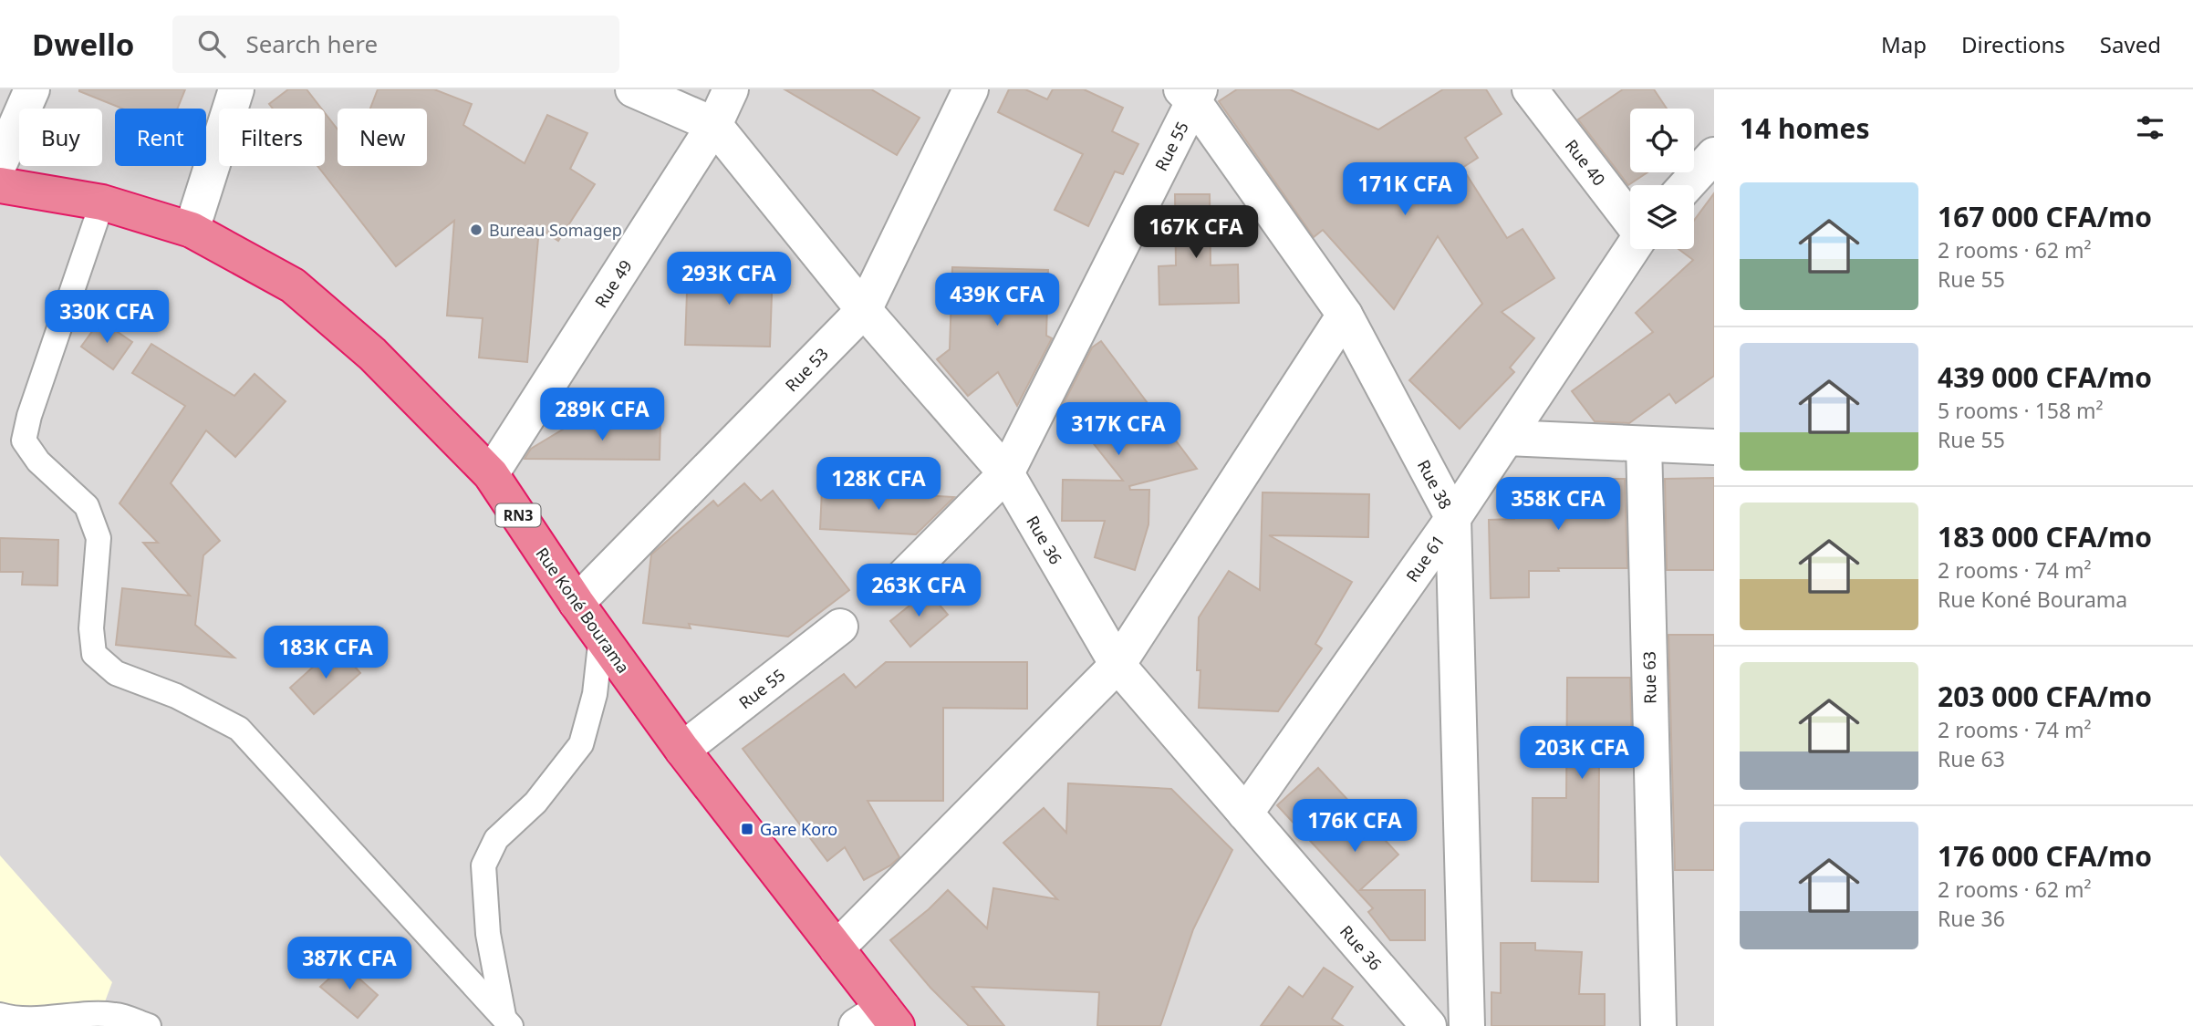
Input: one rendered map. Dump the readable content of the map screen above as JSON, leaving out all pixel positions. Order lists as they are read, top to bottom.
{
  "streets": {
    "highway": ["RN3", "Rue Koné Bourama"],
    "street": [
      "Rue 55",
      "Rue 40",
      "Rue 49",
      "Rue 53",
      "Rue 38",
      "Rue 36",
      "Rue 61",
      "Rue 63"
    ]
  },
  "crossings": [
    ["Rue 55", "Rue 38"],
    ["Rue 55", "Rue 36"],
    ["Rue 55", "Rue Koné Bourama"],
    ["Rue 49", "Rue 36"],
    ["Rue 49", "Rue Koné Bourama"],
    ["Rue 53", "Rue 36"],
    ["Rue 53", "Rue Koné Bourama"],
    ["Rue 38", "Rue 61"],
    ["Rue 36", "Rue 61"]
  ],
  "places": {
    "other": ["Bureau Somagep"],
    "transit": ["Gare Koro"]
  },
  "page": {
    "header": "Dwello",
    "search": "Search here",
    "nav": ["Map", "Directions", "Saved"],
    "heading": "14 homes",
    "chip": [
      "Buy",
      "Rent",
      "Filters",
      "New"
    ],
    "price": [
      "171K CFA",
      "167K CFA",
      "293K CFA",
      "439K CFA",
      "330K CFA",
      "289K CFA",
      "317K CFA",
      "128K CFA",
      "358K CFA",
      "263K CFA",
      "183K CFA",
      "203K CFA",
      "176K CFA",
      "387K CFA"
    ],
    "list": [
      {
        "name": "167 000 CFA/mo",
        "note": "2 rooms · 62 m² · Rue 55"
      },
      {
        "name": "439 000 CFA/mo",
        "note": "5 rooms · 158 m² · Rue 55"
      },
      {
        "name": "183 000 CFA/mo",
        "note": "2 rooms · 74 m² · Rue Koné Bourama"
      },
      {
        "name": "203 000 CFA/mo",
        "note": "2 rooms · 74 m² · Rue 63"
      },
      {
        "name": "176 000 CFA/mo",
        "note": "2 rooms · 62 m² · Rue 36"
      }
    ]
  }
}
